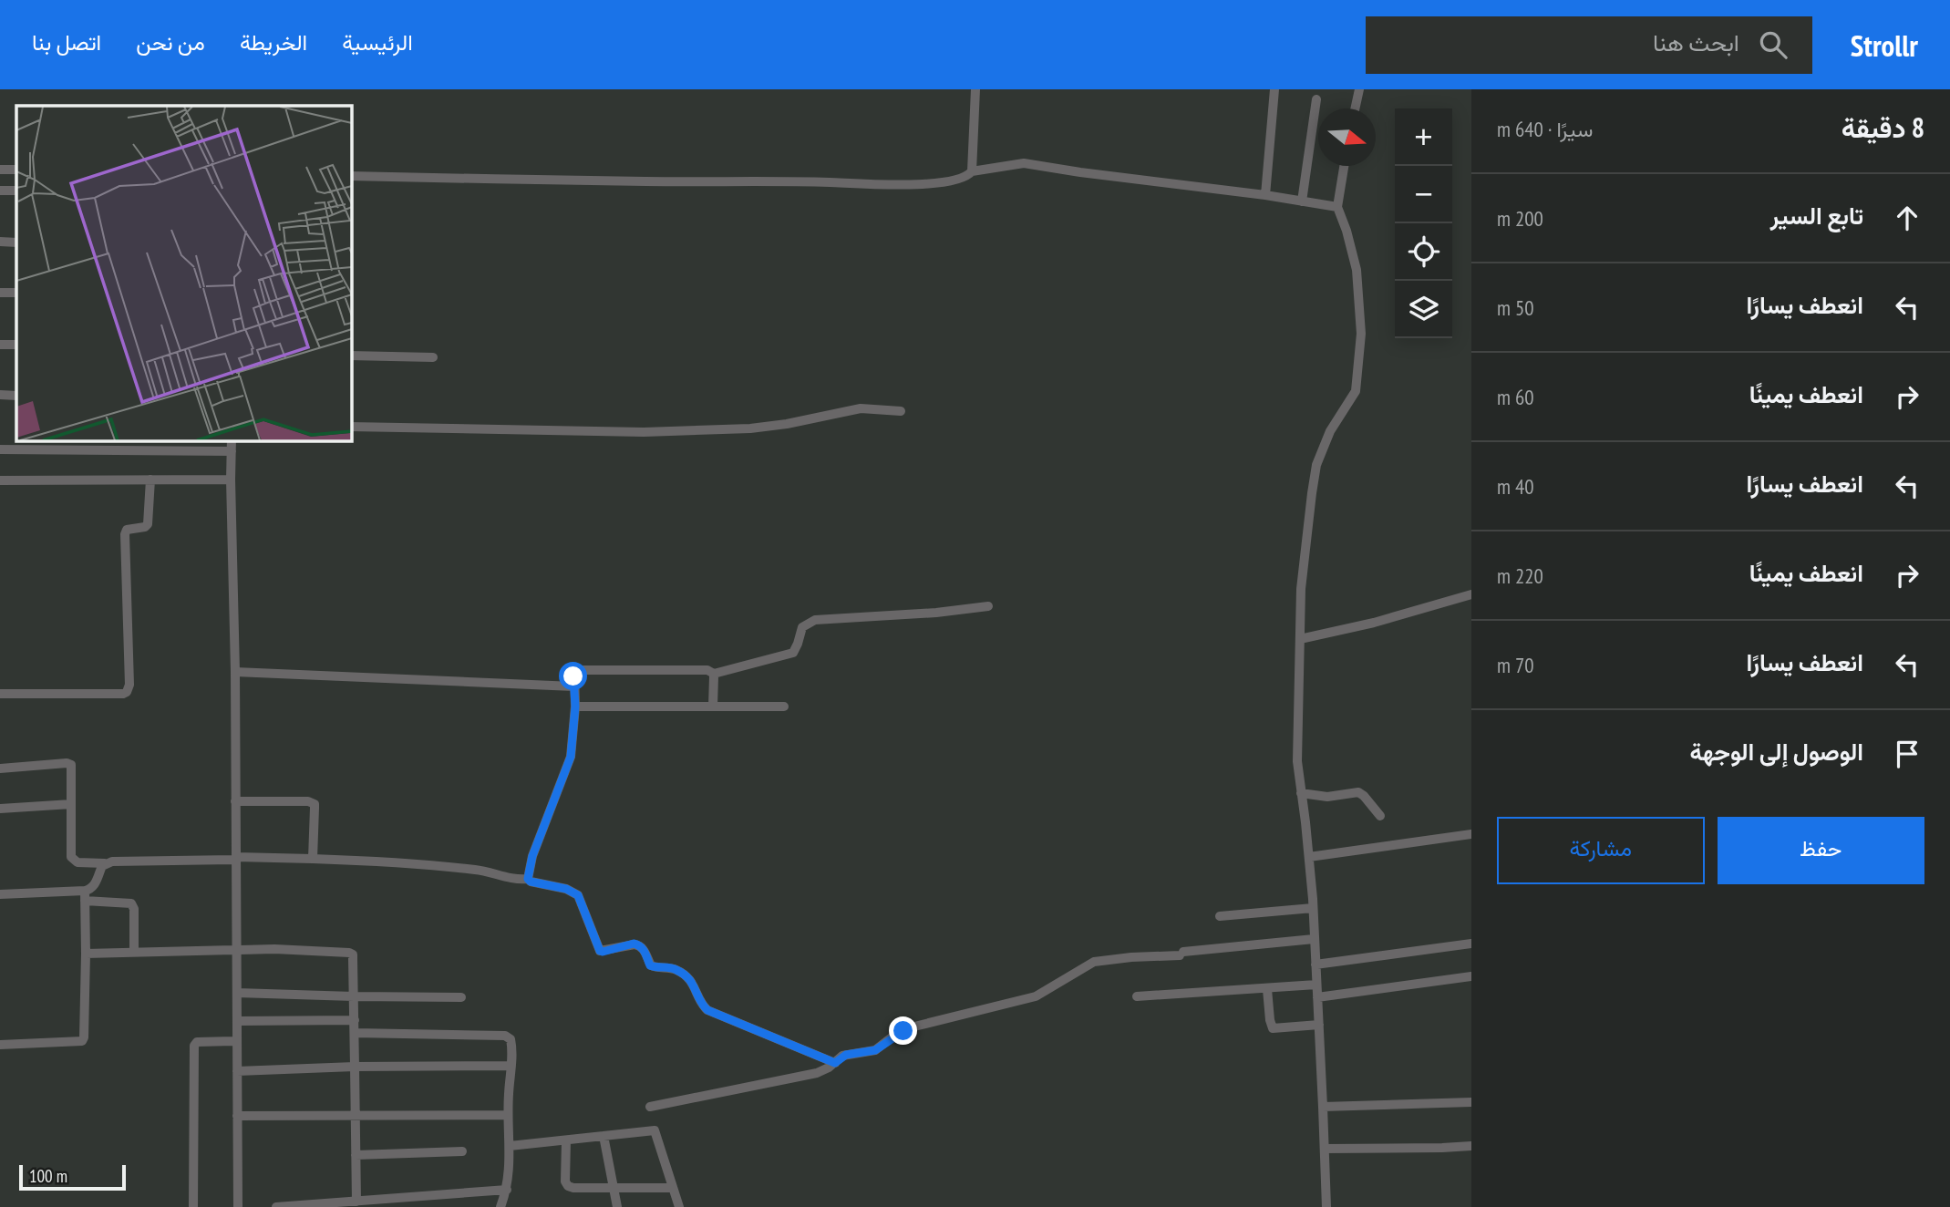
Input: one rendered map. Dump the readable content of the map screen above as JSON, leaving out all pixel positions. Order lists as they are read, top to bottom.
{
  "scale_bar": "100 m",
  "north": "right",
  "page": {
    "header": "Strollr",
    "search": "ابحث هنا",
    "nav": [
      "الرئيسية",
      "الخريطة",
      "من نحن",
      "اتصل بنا"
    ],
    "heading": ["8 دقيقة", "سيرًا · 640 m"],
    "map_buttons": ["+", "−"],
    "list": [
      ["تابع السير", "200 m"],
      ["انعطف يسارًا", "50 m"],
      ["انعطف يمينًا", "60 m"],
      ["انعطف يسارًا", "40 m"],
      ["انعطف يمينًا", "220 m"],
      ["انعطف يسارًا", "70 m"],
      "الوصول إلى الوجهة"
    ],
    "buttons": ["حفظ", "مشاركة"],
    "scale": "100 m"
  }
}
